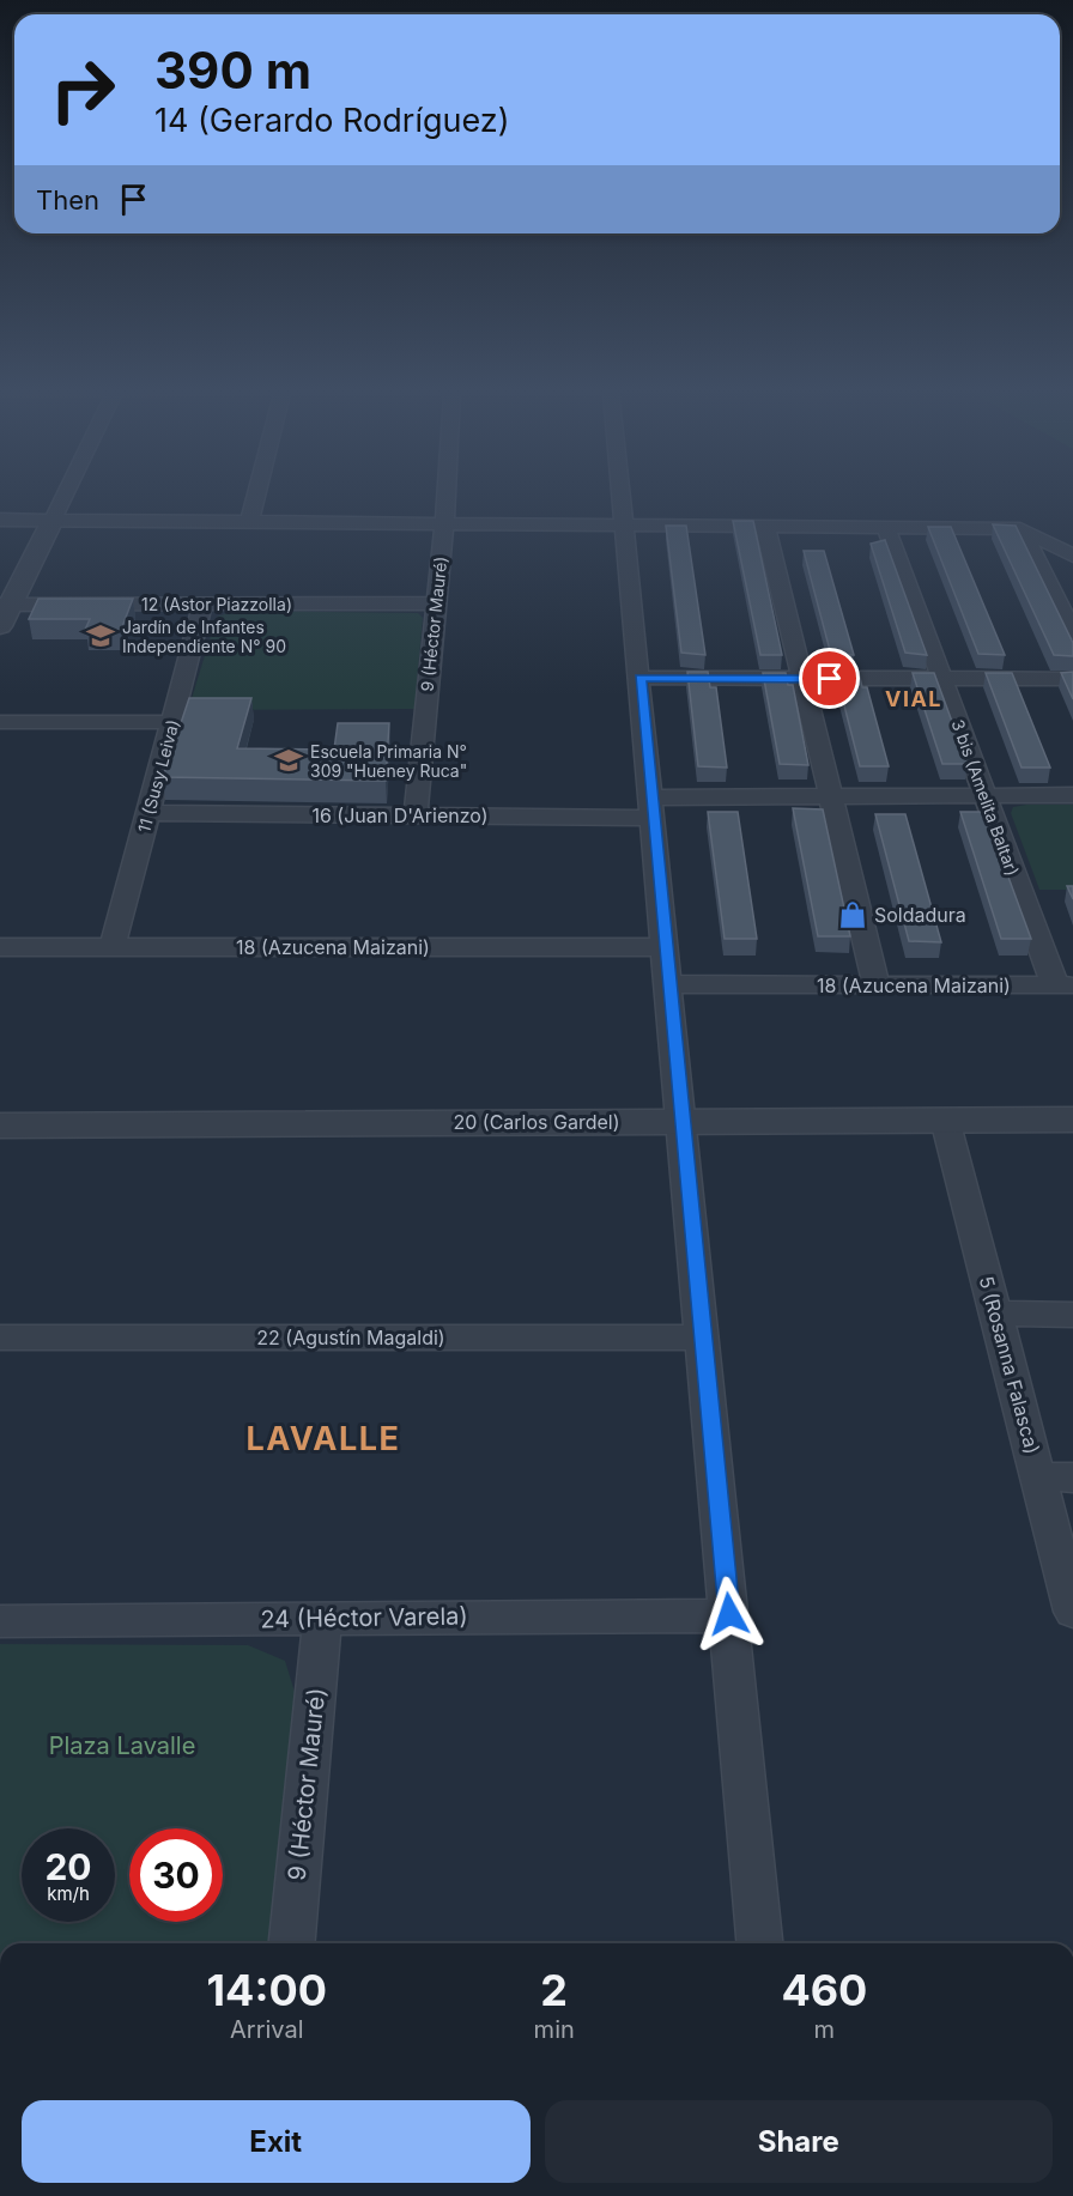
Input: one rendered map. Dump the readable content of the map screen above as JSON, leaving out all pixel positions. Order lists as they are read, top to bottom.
{
  "streets": {
    "street": [
      "12 (Astor Piazzolla)",
      "9 (Héctor Mauré)",
      "11 (Susy Leiva)",
      "3 bis (Amelita Baltar)",
      "16 (Juan D'Arienzo)",
      "18 (Azucena Maizani)",
      "20 (Carlos Gardel)",
      "22 (Agustín Magaldi)",
      "5 (Rosanna Falasca)",
      "24 (Héctor Varela)"
    ]
  },
  "crossings": [
    ["12 (Astor Piazzolla)", "9 (Héctor Mauré)"],
    ["12 (Astor Piazzolla)", "11 (Susy Leiva)"],
    ["9 (Héctor Mauré)", "16 (Juan D'Arienzo)"],
    ["9 (Héctor Mauré)", "24 (Héctor Varela)"],
    ["11 (Susy Leiva)", "16 (Juan D'Arienzo)"],
    ["11 (Susy Leiva)", "18 (Azucena Maizani)"],
    ["3 bis (Amelita Baltar)", "16 (Juan D'Arienzo)"],
    ["3 bis (Amelita Baltar)", "18 (Azucena Maizani)"],
    ["20 (Carlos Gardel)", "5 (Rosanna Falasca)"]
  ],
  "districts": ["VIAL", "LAVALLE"],
  "parks": ["Plaza Lavalle"],
  "places": {
    "school or university": ["Jardín de Infantes Independiente N° 90", "Escuela Primaria N° 309 \"Hueney Ruca\""],
    "shop": ["Soldadura"]
  },
  "page": {
    "turn": ["390 m", "14 (Gerardo Rodríguez)"],
    "then": "Then",
    "speed": "20 km/h",
    "limit": "30",
    "eta": [
      "14:00",
      "Arrival",
      "2",
      "min",
      "460",
      "m"
    ],
    "buttons": ["Exit", "Share"]
  }
}
